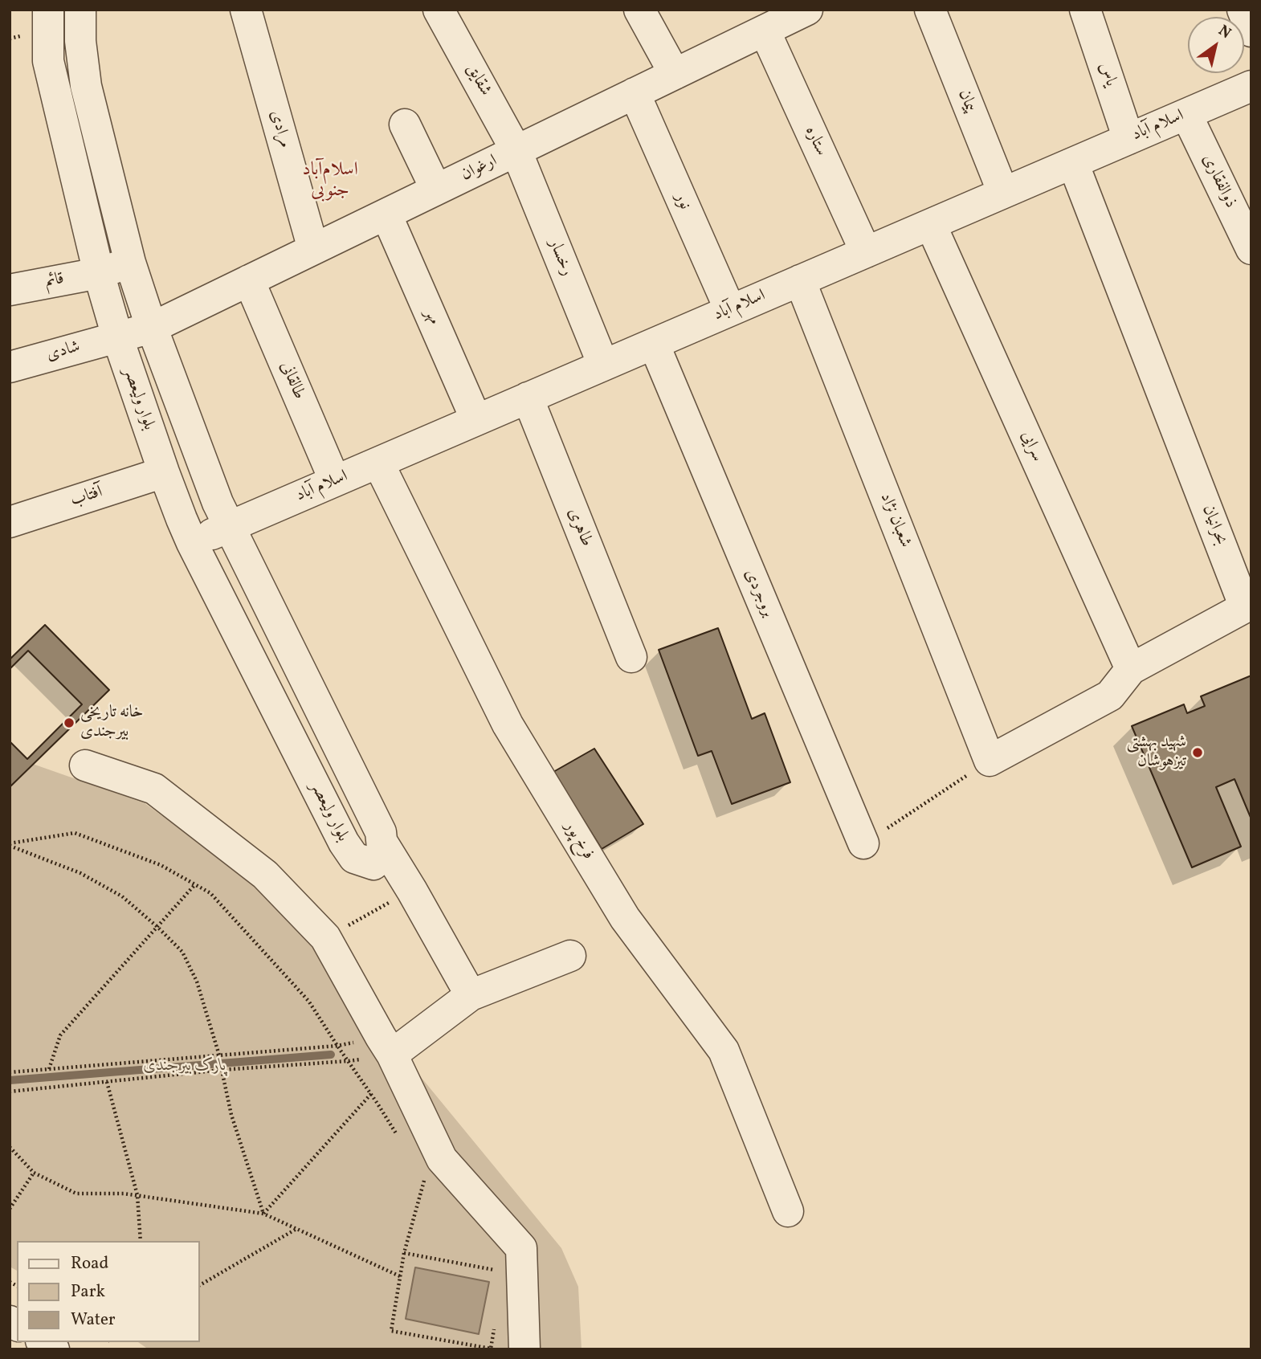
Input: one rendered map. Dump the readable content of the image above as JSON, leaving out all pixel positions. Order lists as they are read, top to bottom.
{
  "streets": {
    "street": [
      "یاس",
      "شقایق",
      "پیمان",
      "اسلام آباد",
      "مرادی",
      "ستاره",
      "ارغوان",
      "ذوالفقاری",
      "نور",
      "رخسار",
      "قائم",
      "مهر",
      "شادی",
      "طالقانی",
      "بلوار ولیعصر",
      "سرایی",
      "آفتاب",
      "شعبان نژاد",
      "بحرانیان",
      "طاهری",
      "بروجردی",
      "فرخ پور"
    ]
  },
  "crossings": [
    ["یاس", "اسلام آباد"],
    ["شقایق", "ارغوان"],
    ["شقایق", "رخسار"],
    ["پیمان", "اسلام آباد"],
    ["اسلام آباد", "ستاره"],
    ["اسلام آباد", "ذوالفقاری"],
    ["اسلام آباد", "نور"],
    ["اسلام آباد", "رخسار"],
    ["اسلام آباد", "مهر"],
    ["اسلام آباد", "طالقانی"],
    ["اسلام آباد", "بلوار ولیعصر"],
    ["اسلام آباد", "سرایی"],
    ["اسلام آباد", "شعبان نژاد"],
    ["اسلام آباد", "بحرانیان"],
    ["اسلام آباد", "طاهری"],
    ["اسلام آباد", "بروجردی"],
    ["اسلام آباد", "فرخ پور"],
    ["مرادی", "ارغوان"],
    ["ستاره", "ارغوان"],
    ["ارغوان", "نور"],
    ["ارغوان", "رخسار"],
    ["ارغوان", "مهر"],
    ["ارغوان", "شادی"],
    ["ارغوان", "طالقانی"],
    ["قائم", "بلوار ولیعصر"],
    ["شادی", "بلوار ولیعصر"],
    ["بلوار ولیعصر", "آفتاب"],
    ["سرایی", "بحرانیان"],
    ["شعبان نژاد", "بحرانیان"]
  ],
  "districts": ["اسلام‌‌آباد جنوبی"],
  "parks": ["پارک بیرجندی"],
  "places": ["خانه تاریخی بیرجندی", "شهید بهشتی تیزهوشان"],
  "legend": ["Road", "Park", "Water"],
  "north": "top right"
}
